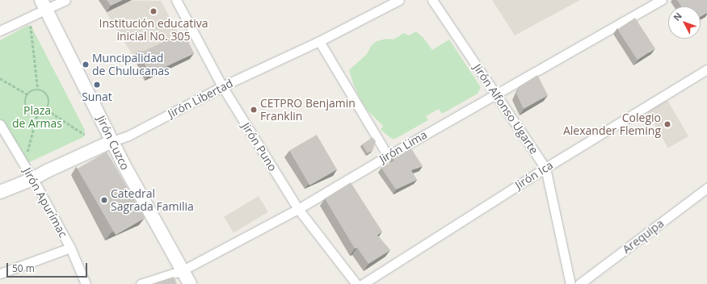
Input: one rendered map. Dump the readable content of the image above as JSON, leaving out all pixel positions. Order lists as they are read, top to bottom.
{
  "streets": {
    "street": [
      "Jirón Libertad",
      "Jirón Alfonso Ugarte",
      "Jirón Cuzco",
      "Jirón Puno",
      "Jirón Lima",
      "Jirón Ica",
      "Jirón Apurímac",
      "Arequipa"
    ]
  },
  "crossings": [
    ["Jirón Libertad", "Jirón Cuzco"],
    ["Jirón Libertad", "Jirón Puno"],
    ["Jirón Libertad", "Jirón Apurímac"],
    ["Jirón Alfonso Ugarte", "Jirón Lima"],
    ["Jirón Alfonso Ugarte", "Jirón Ica"],
    ["Jirón Cuzco", "Jirón Lima"],
    ["Jirón Puno", "Jirón Lima"]
  ],
  "parks": ["Plaza de Armas"],
  "places": [
    "Institución educativa inicial No. 305",
    "Muncipalidad de Chulucanas",
    "Sunat",
    "CETPRO Benjamin Franklin",
    "Colegio Alexander Fleming",
    "Catedral Sagrada Familia"
  ],
  "scale_bar": "50 m",
  "north": "top left"
}
